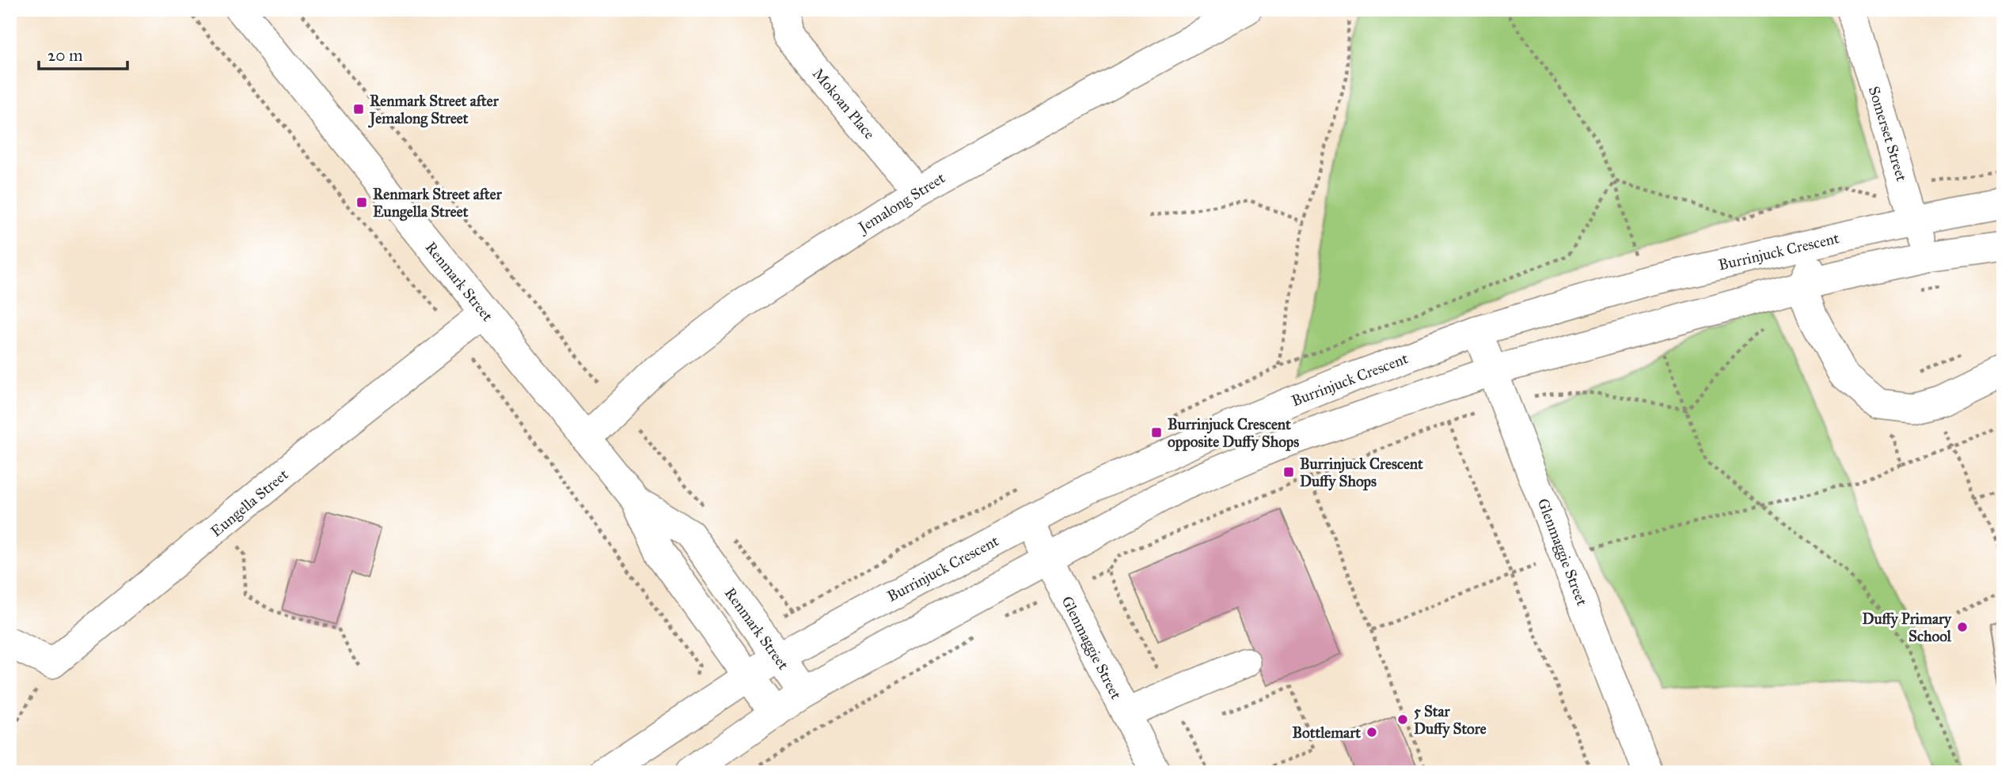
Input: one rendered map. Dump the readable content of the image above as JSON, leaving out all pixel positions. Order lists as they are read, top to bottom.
{
  "streets": {
    "street": [
      "Mokoan Place",
      "Somerset Street",
      "Jemalong Street",
      "Burrinjuck Crescent",
      "Renmark Street",
      "Eungella Street",
      "Glenmaggie Street"
    ]
  },
  "crossings": [
    ["Mokoan Place", "Jemalong Street"],
    ["Somerset Street", "Burrinjuck Crescent"],
    ["Jemalong Street", "Renmark Street"],
    ["Burrinjuck Crescent", "Renmark Street"],
    ["Burrinjuck Crescent", "Glenmaggie Street"],
    ["Renmark Street", "Eungella Street"]
  ],
  "places": {
    "transit": [
      "Renmark Street after Jemalong Street",
      "Renmark Street after Eungella Street",
      "Burrinjuck Crescent opposite Duffy Shops",
      "Burrinjuck Crescent Duffy Shops"
    ],
    "other": ["Duffy Primary School", "5 Star Duffy Store", "Bottlemart"]
  },
  "scale_bar": "20 m"
}
